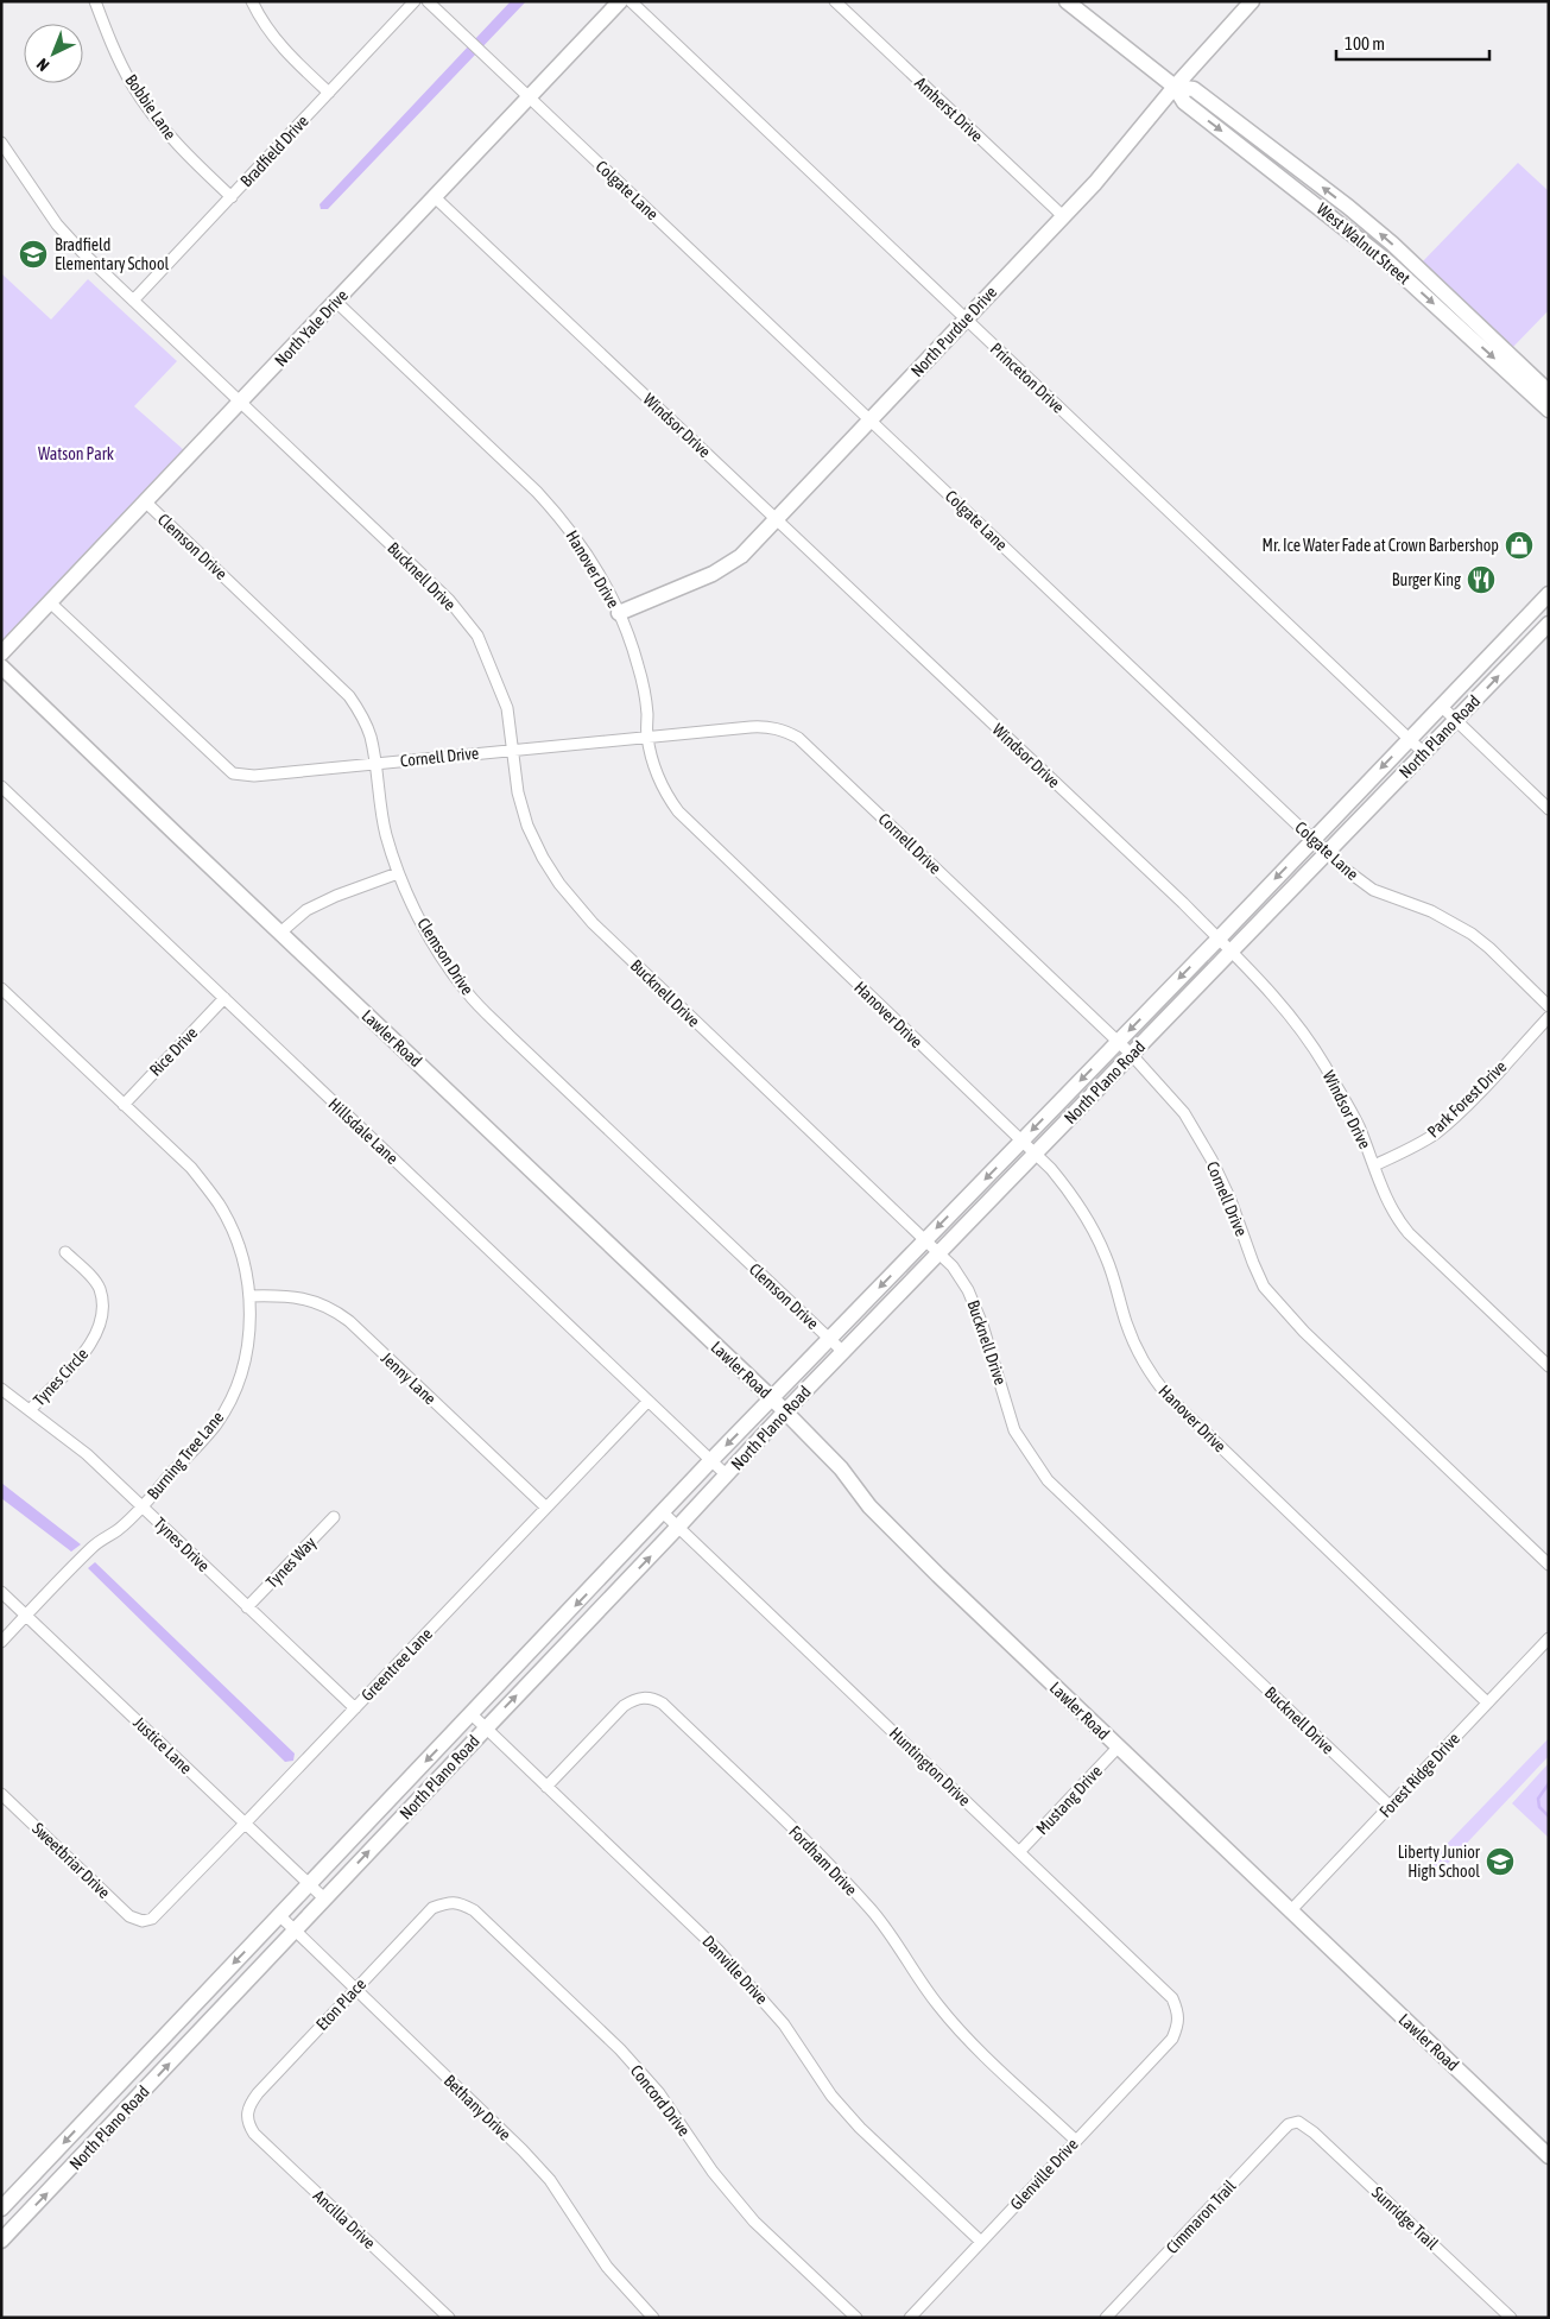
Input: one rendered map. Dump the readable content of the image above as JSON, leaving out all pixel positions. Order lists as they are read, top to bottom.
{
  "streets": {
    "main road": [
      "West Walnut Street",
      "North Yale Drive",
      "North Purdue Drive",
      "North Plano Road",
      "Lawler Road"
    ],
    "street": [
      "Bobbie Lane",
      "Amherst Drive",
      "Bradfield Drive",
      "Colgate Lane",
      "Princeton Drive",
      "Windsor Drive",
      "Clemson Drive",
      "Hanover Drive",
      "Bucknell Drive",
      "Cornell Drive",
      "Rice Drive",
      "Park Forest Drive",
      "Hillsdale Lane",
      "Tynes Circle",
      "Jenny Lane",
      "Burning Tree Lane",
      "Tynes Drive",
      "Tynes Way",
      "Greentree Lane",
      "Justice Lane",
      "Huntington Drive",
      "Forest Ridge Drive",
      "Mustang Drive",
      "Sweetbriar Drive",
      "Fordham Drive",
      "Danville Drive",
      "Eton Place",
      "Concord Drive",
      "Bethany Drive",
      "Glenville Drive",
      "Cimmaron Trail",
      "Sunridge Trail",
      "Ancilla Drive"
    ]
  },
  "crossings": [
    ["Bobbie Lane", "Bradfield Drive"],
    ["Amherst Drive", "North Purdue Drive"],
    ["Bradfield Drive", "Bucknell Drive"],
    ["Colgate Lane", "North Yale Drive"],
    ["Colgate Lane", "North Purdue Drive"],
    ["Colgate Lane", "North Plano Road"],
    ["West Walnut Street", "North Purdue Drive"],
    ["North Yale Drive", "Windsor Drive"],
    ["North Yale Drive", "Clemson Drive"],
    ["North Yale Drive", "Hanover Drive"],
    ["North Yale Drive", "Bucknell Drive"],
    ["North Yale Drive", "Cornell Drive"],
    ["North Purdue Drive", "Princeton Drive"],
    ["North Purdue Drive", "Windsor Drive"],
    ["North Purdue Drive", "Hanover Drive"],
    ["Princeton Drive", "North Plano Road"],
    ["Windsor Drive", "North Plano Road"],
    ["Windsor Drive", "Park Forest Drive"],
    ["Clemson Drive", "North Plano Road"],
    ["Clemson Drive", "Cornell Drive"],
    ["Hanover Drive", "North Plano Road"],
    ["Hanover Drive", "Cornell Drive"],
    ["Hanover Drive", "Forest Ridge Drive"],
    ["Bucknell Drive", "North Plano Road"],
    ["Bucknell Drive", "Cornell Drive"],
    ["Bucknell Drive", "Forest Ridge Drive"],
    ["North Plano Road", "Cornell Drive"],
    ["North Plano Road", "Lawler Road"],
    ["North Plano Road", "Hillsdale Lane"],
    ["North Plano Road", "Justice Lane"],
    ["North Plano Road", "Huntington Drive"],
    ["North Plano Road", "Danville Drive"],
    ["North Plano Road", "Bethany Drive"],
    ["Lawler Road", "Forest Ridge Drive"],
    ["Lawler Road", "Mustang Drive"],
    ["Rice Drive", "Hillsdale Lane"],
    ["Rice Drive", "Burning Tree Lane"],
    ["Hillsdale Lane", "Greentree Lane"],
    ["Tynes Circle", "Tynes Drive"],
    ["Jenny Lane", "Burning Tree Lane"],
    ["Jenny Lane", "Greentree Lane"],
    ["Burning Tree Lane", "Tynes Drive"],
    ["Burning Tree Lane", "Justice Lane"],
    ["Tynes Drive", "Tynes Way"],
    ["Tynes Drive", "Greentree Lane"],
    ["Greentree Lane", "Justice Lane"],
    ["Greentree Lane", "Sweetbriar Drive"],
    ["Huntington Drive", "Mustang Drive"],
    ["Huntington Drive", "Glenville Drive"],
    ["Fordham Drive", "Danville Drive"],
    ["Fordham Drive", "Glenville Drive"],
    ["Danville Drive", "Glenville Drive"],
    ["Eton Place", "Concord Drive"],
    ["Eton Place", "Bethany Drive"],
    ["Eton Place", "Ancilla Drive"],
    ["Cimmaron Trail", "Sunridge Trail"]
  ],
  "parks": ["Watson Park"],
  "places": {
    "school or university": ["Bradfield Elementary School", "Liberty Junior High School"],
    "shop": ["Mr. Ice Water Fade at Crown Barbershop"],
    "restaurant": ["Burger King"]
  },
  "scale_bar": "100 m",
  "north": "bottom left"
}
